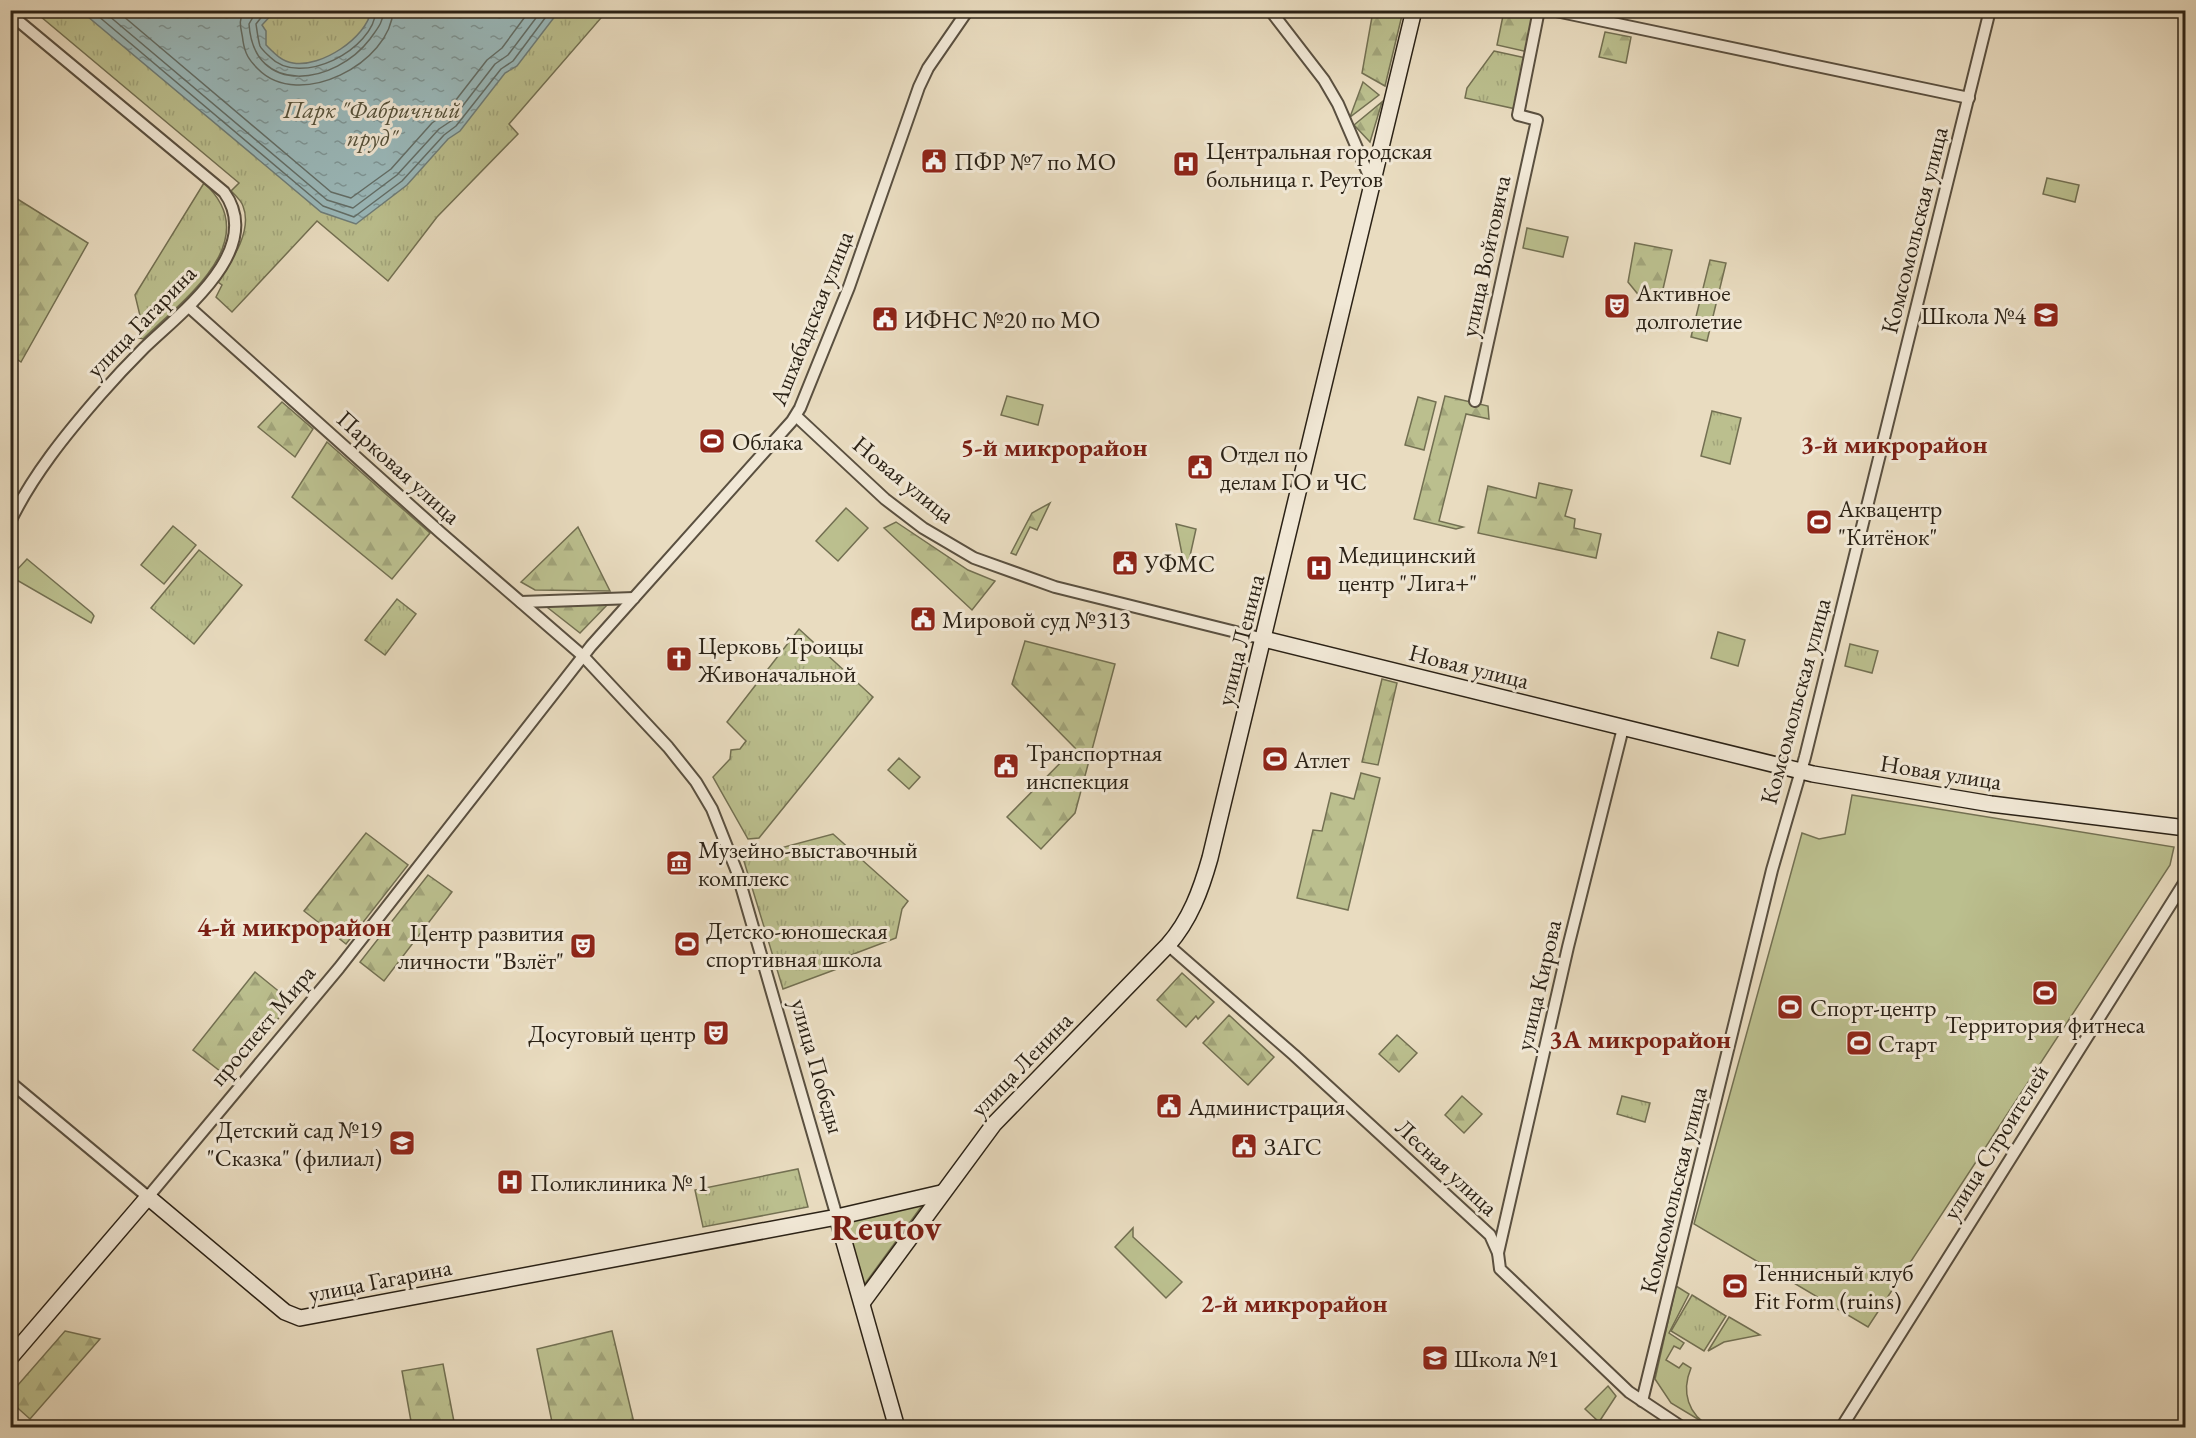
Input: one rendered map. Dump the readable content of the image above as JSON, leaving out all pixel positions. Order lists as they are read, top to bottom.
{
  "streets": {
    "street": [
      "Комсомольская улица",
      "улица Войтовича",
      "Ашхабадская улица",
      "улица Гагарина",
      "Парковая улица",
      "Новая улица",
      "улица Ленина",
      "улица Кирова",
      "проспект Мира",
      "улица Победы",
      "улица Строителей",
      "Лесная улица"
    ]
  },
  "crossings": [
    ["Комсомольская улица", "Новая улица"],
    ["Комсомольская улица", "Лесная улица"],
    ["Ашхабадская улица", "Парковая улица"],
    ["Ашхабадская улица", "Новая улица"],
    ["Ашхабадская улица", "проспект Мира"],
    ["Ашхабадская улица", "улица Победы"],
    ["улица Гагарина", "Парковая улица"],
    ["улица Гагарина", "проспект Мира"],
    ["улица Гагарина", "улица Победы"],
    ["Парковая улица", "проспект Мира"],
    ["Парковая улица", "улица Победы"],
    ["Новая улица", "улица Ленина"],
    ["Новая улица", "улица Кирова"],
    ["улица Ленина", "улица Победы"],
    ["улица Ленина", "Лесная улица"],
    ["улица Кирова", "Лесная улица"],
    ["проспект Мира", "улица Победы"]
  ],
  "districts": [
    "3-й микрорайон",
    "5-й микрорайон",
    "4-й микрорайон",
    "3А микрорайон",
    "Reutov",
    "2-й микрорайон"
  ],
  "parks": ["Парк \"Фабричный пруд\""],
  "places": {
    "public building": [
      "ПФР №7 по МО",
      "ИФНС №20 по МО",
      "Отдел по делам ГО и ЧС",
      "УФМС",
      "Мировой суд №313",
      "Транспортная инспекция",
      "Администрация",
      "ЗАГС"
    ],
    "hospital": ["Центральная городская больница г. Реутов", "Медицинский центр \"Лига+\"", "Поликлиника № 1"],
    "theatre": ["Активное долголетие", "Центр развития личности \"Взлёт\"", "Досуговый центр"],
    "school or university": ["Школа №4", "Детский сад №19 \"Сказка\" (филиал)", "Школа №1"],
    "sports": [
      "Облака",
      "Аквацентр \"Китёнок\"",
      "Атлет",
      "Детско-юношеская спортивная школа",
      "Территория фитнеса",
      "Спорт-центр",
      "Старт",
      "Теннисный клуб Fit Form (ruins)"
    ],
    "church": ["Церковь Троицы Живоначальной"],
    "museum": ["Музейно-выставочный комплекс"]
  }
}
